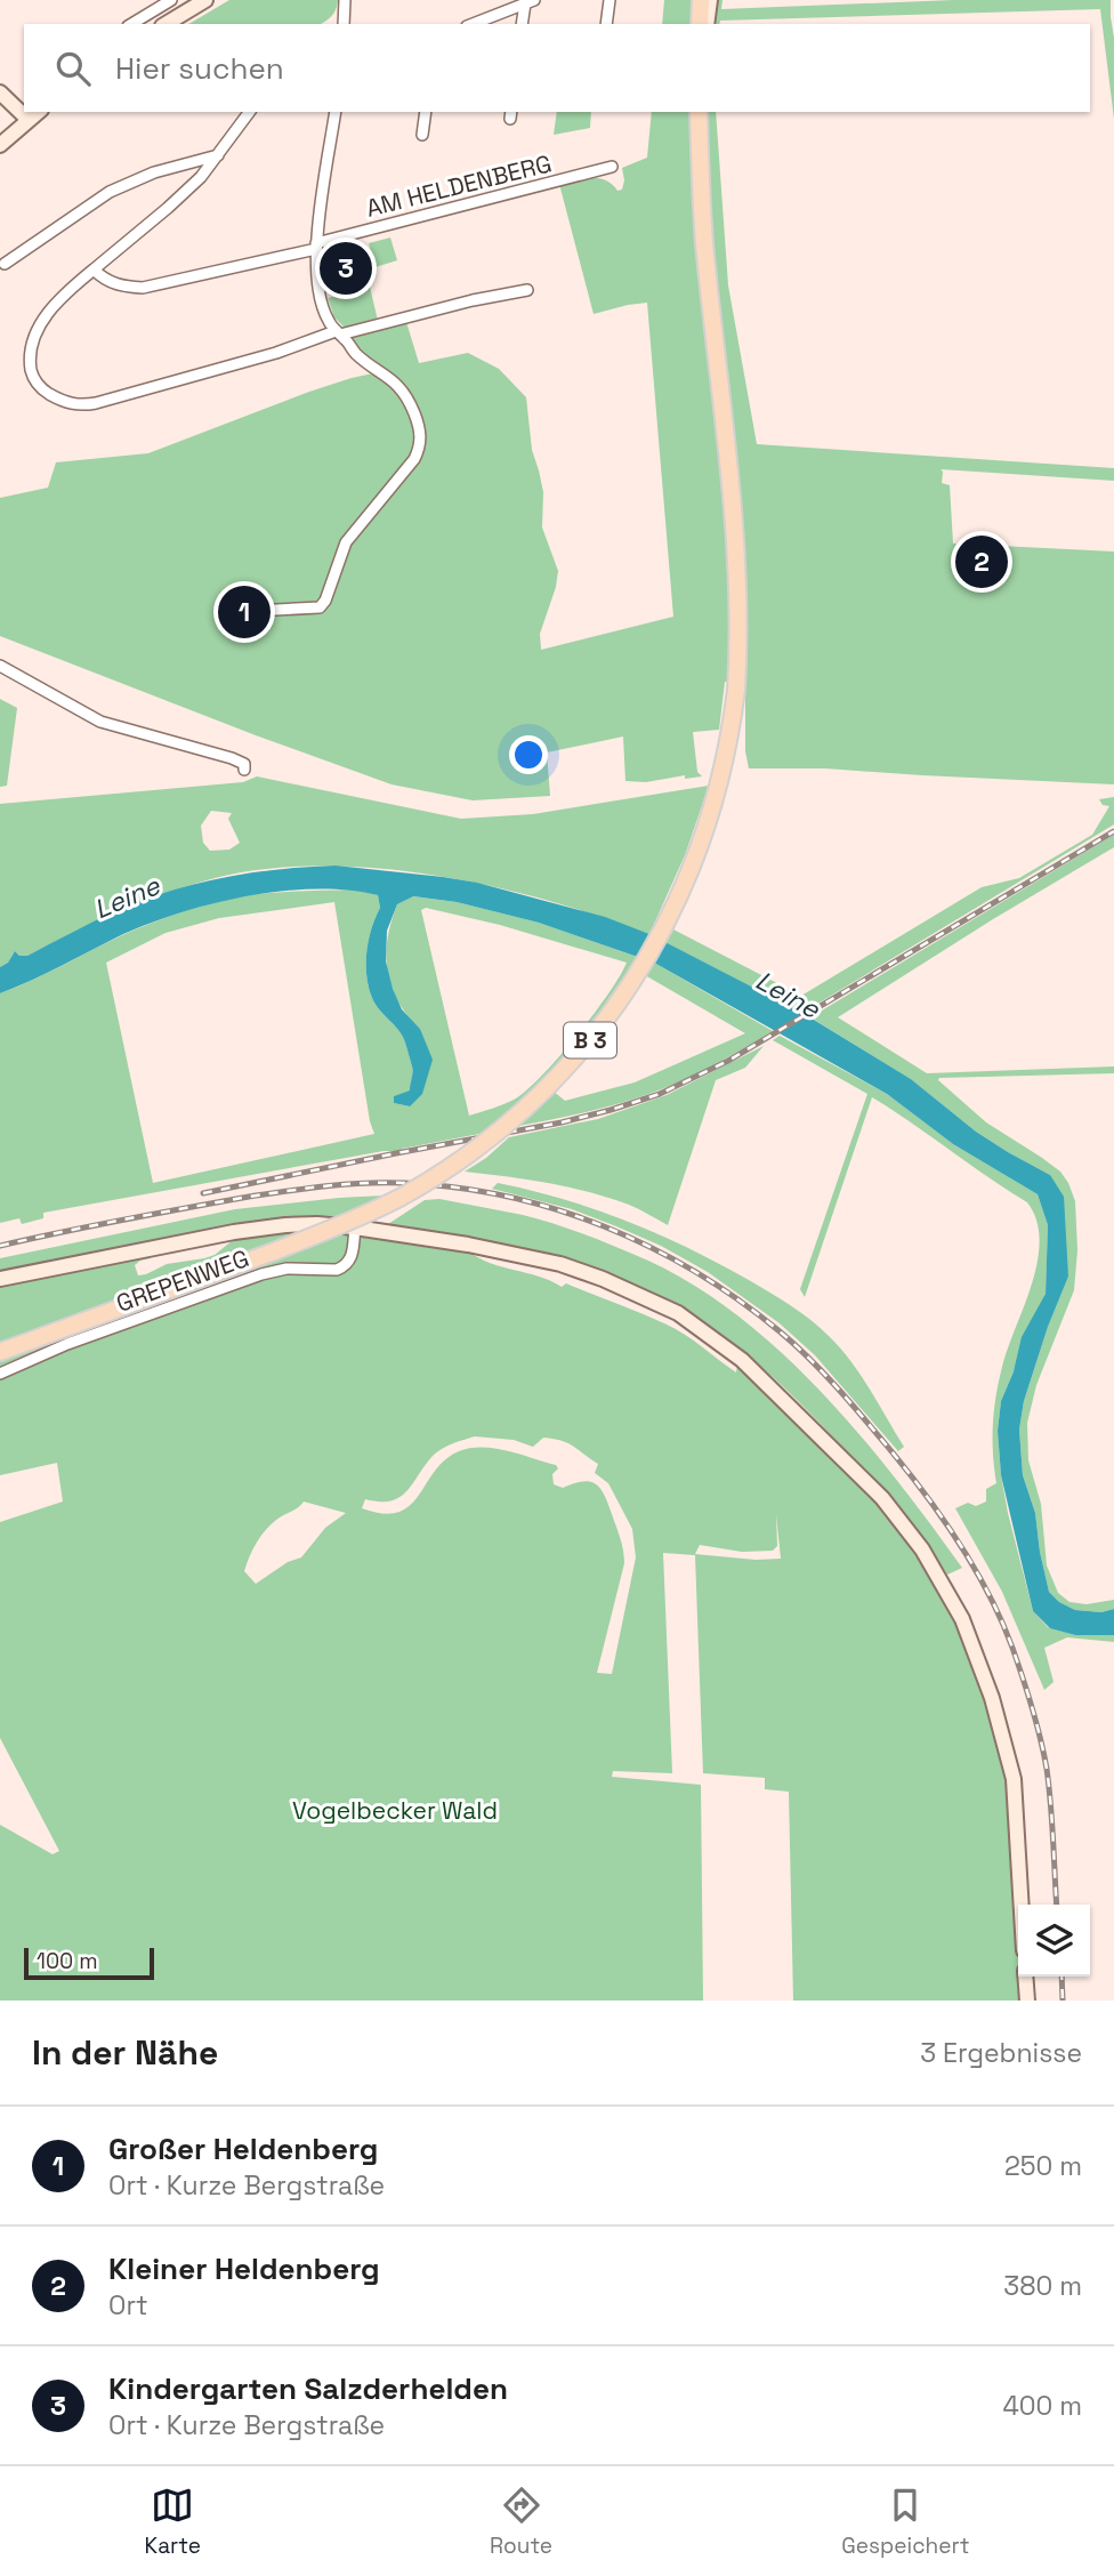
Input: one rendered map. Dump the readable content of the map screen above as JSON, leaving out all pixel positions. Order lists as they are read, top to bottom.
{
  "streets": {
    "main road": ["B 3"],
    "street": ["AM HELDENBERG", "GREPENWEG"]
  },
  "water": ["Leine"],
  "parks": ["Vogelbecker Wald"],
  "scale_bar": "100 m",
  "page": {
    "search": "Hier suchen",
    "pins": ["3", "2", "1"],
    "scale": "100 m",
    "heading": ["In der Nähe", "3 Ergebnisse"],
    "list": [
      {
        "mark": "1",
        "name": "Großer Heldenberg",
        "note": "Ort · Kurze Bergstraße",
        "value": "250 m"
      },
      {
        "mark": "2",
        "name": "Kleiner Heldenberg",
        "note": "Ort",
        "value": "380 m"
      },
      {
        "mark": "3",
        "name": "Kindergarten Salzderhelden",
        "note": "Ort · Kurze Bergstraße",
        "value": "400 m"
      }
    ],
    "nav": ["Karte", "Route", "Gespeichert"]
  }
}
